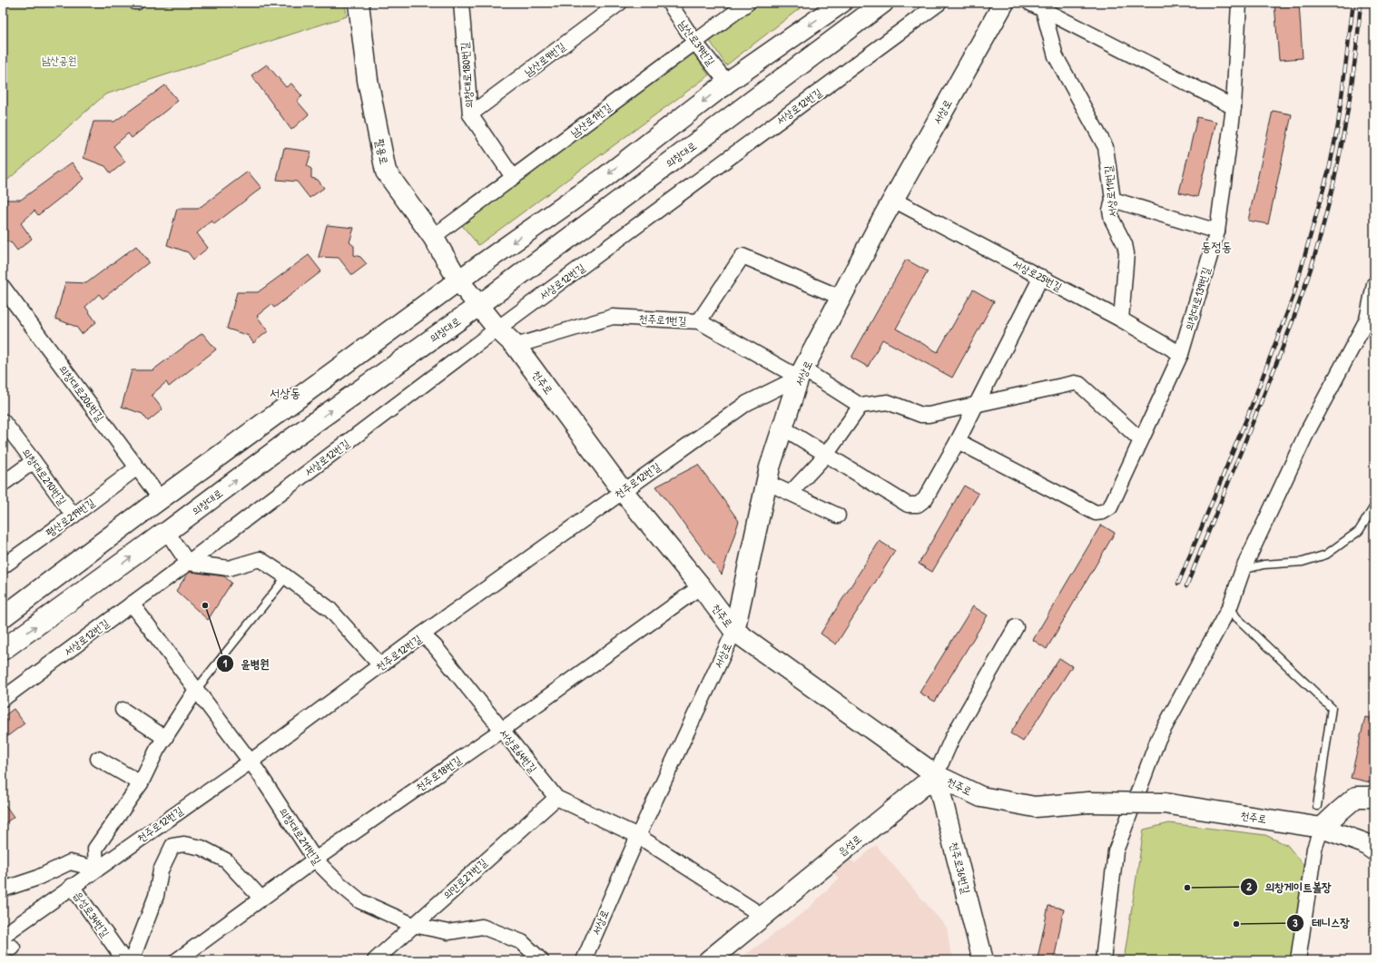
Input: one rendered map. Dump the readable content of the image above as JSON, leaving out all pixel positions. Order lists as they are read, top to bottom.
{
  "streets": {
    "main road": [
      "서상로",
      "팔용로",
      "의창대로",
      "천주로",
      "읍성로",
      "천주로36번길"
    ],
    "street": [
      "남산로39번길",
      "남산로9번길",
      "의창대로180번길",
      "서상로12번길",
      "남산로1번길",
      "서상로11번길",
      "서상로25번길",
      "의창대로139번길",
      "천주로1번길",
      "의창대로206번길",
      "의창대로210번길",
      "천주로12번길",
      "평산로219번길",
      "서상로64번길",
      "천주로18번길",
      "의창대로211번길",
      "의안로27번길",
      "읍성로34번길"
    ]
  },
  "crossings": [
    ["남산로39번길", "남산로1번길"],
    ["남산로9번길", "의창대로180번길"],
    ["의창대로180번길", "남산로1번길"],
    ["서상로12번길", "천주로"],
    ["서상로12번길", "의창대로211번길"],
    ["서상로", "서상로25번길"],
    ["서상로", "천주로1번길"],
    ["서상로", "천주로"],
    ["서상로", "천주로12번길"],
    ["서상로", "서상로64번길"],
    ["남산로1번길", "팔용로"],
    ["팔용로", "천주로"],
    ["의창대로", "천주로"],
    ["서상로11번길", "서상로25번길"],
    ["서상로25번길", "의창대로139번길"],
    ["천주로1번길", "천주로"],
    ["천주로1번길", "천주로12번길"],
    ["천주로", "천주로12번길"],
    ["천주로", "천주로18번길"],
    ["천주로", "읍성로"],
    ["천주로", "천주로36번길"],
    ["의창대로206번길", "평산로219번길"],
    ["의창대로210번길", "평산로219번길"],
    ["천주로12번길", "서상로64번길"],
    ["천주로12번길", "의창대로211번길"],
    ["천주로12번길", "읍성로34번길"],
    ["서상로64번길", "천주로18번길"],
    ["서상로64번길", "의안로27번길"],
    ["천주로18번길", "의창대로211번길"],
    ["의창대로211번길", "의안로27번길"],
    ["읍성로", "천주로36번길"]
  ],
  "districts": ["동정동", "서상동"],
  "parks": ["남산공원"],
  "places": ["윤병원", "의창게이트볼장", "테니스장"]
}
